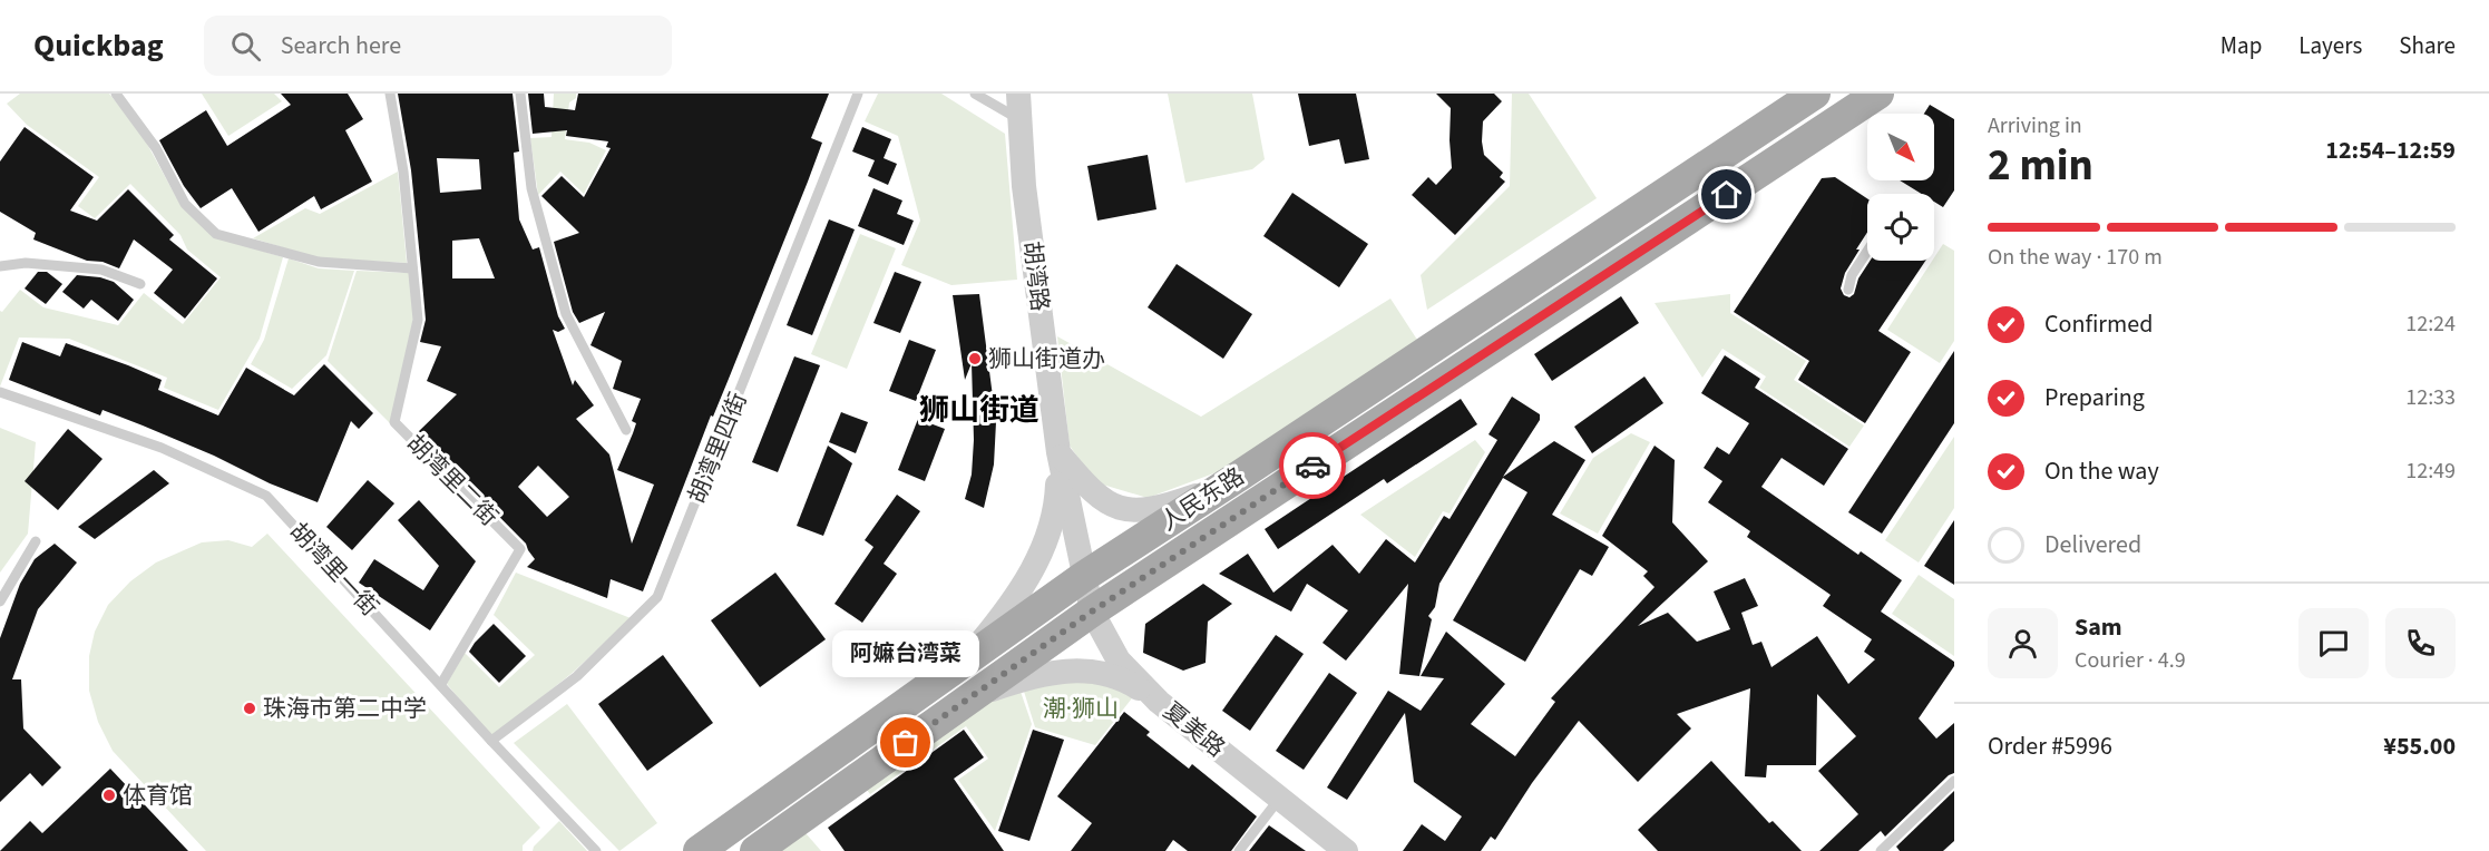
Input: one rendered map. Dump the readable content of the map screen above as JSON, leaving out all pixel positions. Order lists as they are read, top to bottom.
{
  "streets": {
    "main road": ["人民东路"],
    "street": ["胡湾路", "夏美路"],
    "lane": ["胡湾里四街", "胡湾里二街", "胡湾里一街"]
  },
  "crossings": [
    ["胡湾路", "人民东路"],
    ["胡湾路", "夏美路"],
    ["胡湾里四街", "胡湾里一街"],
    ["胡湾里二街", "胡湾里一街"],
    ["人民东路", "夏美路"]
  ],
  "districts": ["狮山街道"],
  "parks": ["潮·狮山"],
  "places": [
    "狮山街道办",
    "珠海市第二中学",
    "阿嫲台湾菜",
    "体育馆"
  ],
  "north": "bottom right",
  "page": {
    "header": "Quickbag",
    "search": "Search here",
    "nav": ["Map", "Layers", "Share"],
    "heading": ["2 min", "Arriving in", "12:54–12:59"],
    "panel": [
      "Sam",
      "Courier · 4.9",
      "Order #5996",
      "¥55.00"
    ],
    "bar": "On the way · 170 m",
    "list": [
      ["Confirmed", "12:24"],
      ["Preparing", "12:33"],
      ["On the way", "12:49"],
      "Delivered"
    ],
    "bubble": "阿嫲台湾菜"
  }
}
